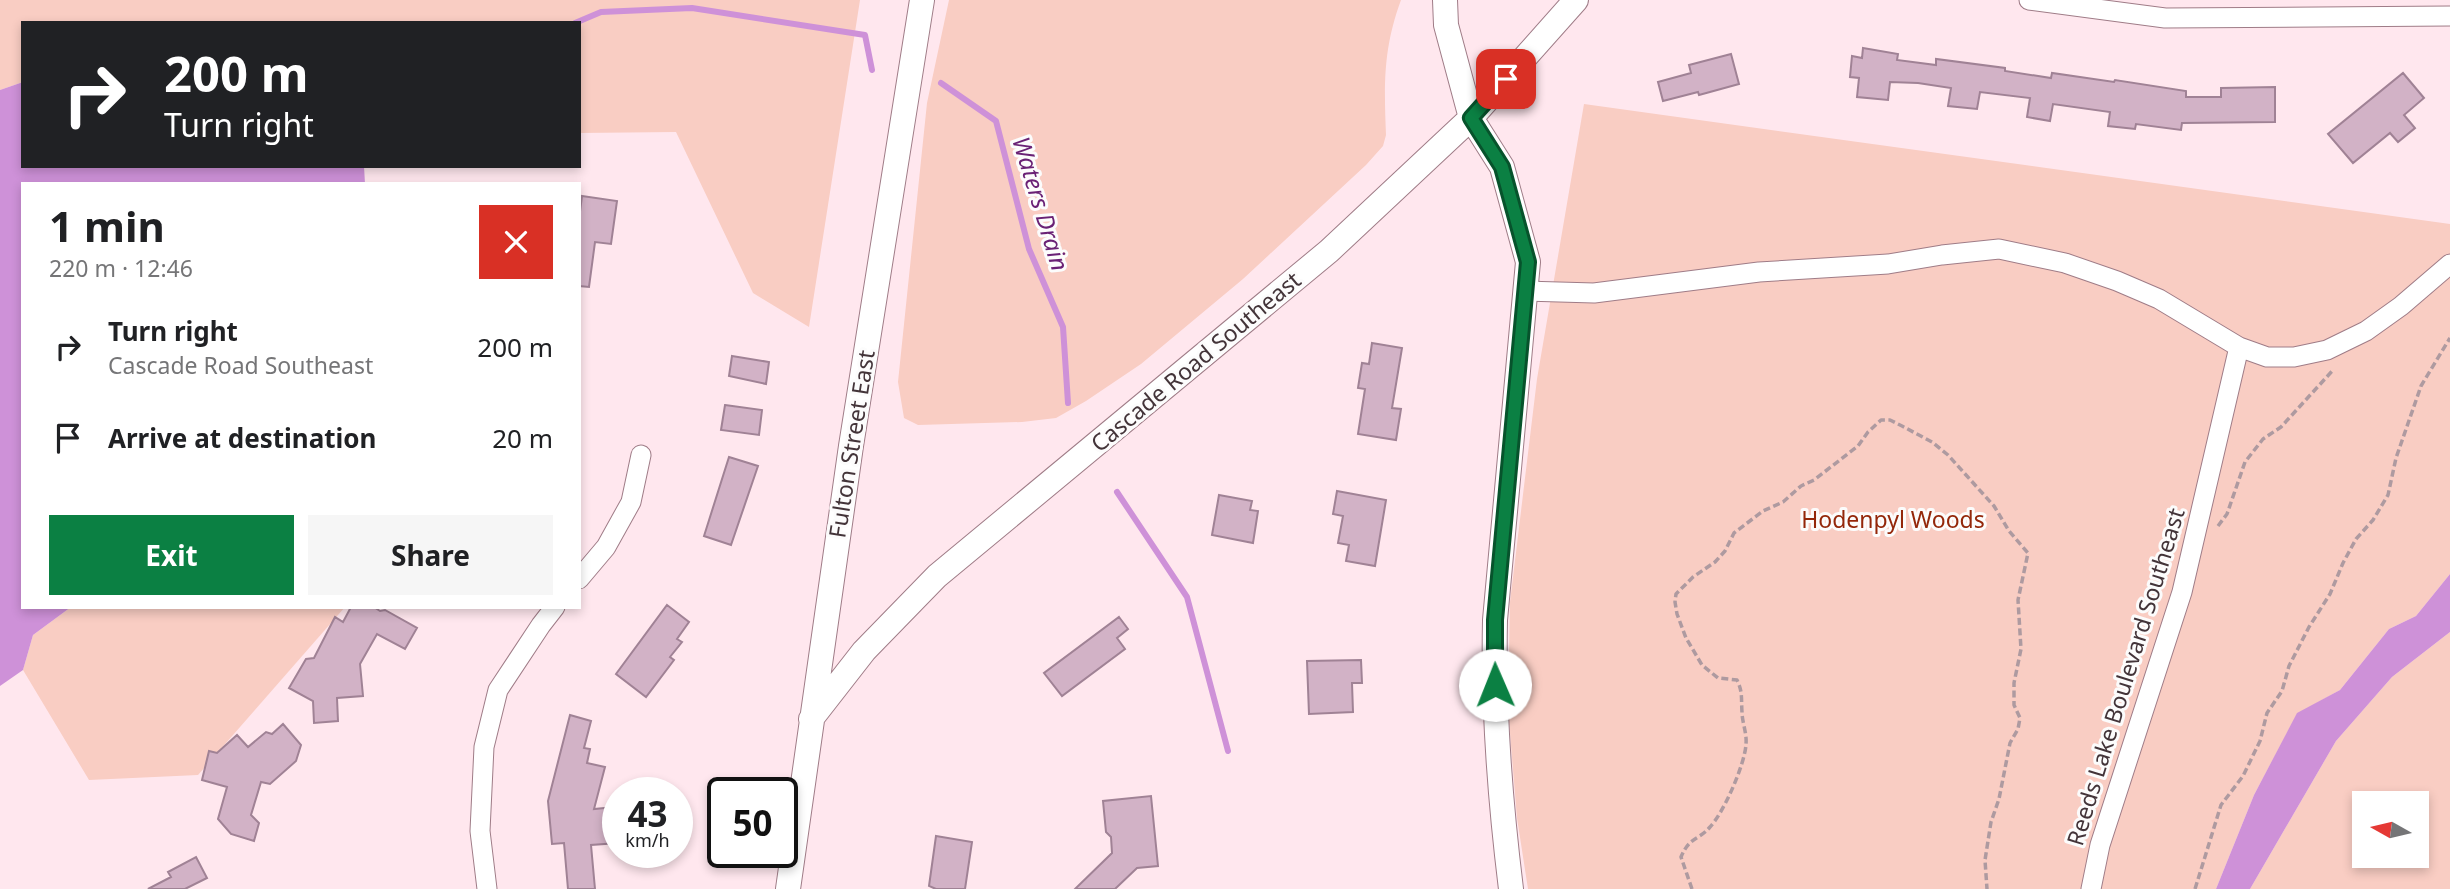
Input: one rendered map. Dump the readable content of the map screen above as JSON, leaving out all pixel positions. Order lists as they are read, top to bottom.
{
  "streets": {
    "main road": ["Cascade Road Southeast", "Fulton Street East"],
    "street": ["Reeds Lake Boulevard Southeast"]
  },
  "crossings": [
    ["Cascade Road Southeast", "Fulton Street East"]
  ],
  "water": ["Waters Drain"],
  "parks": ["Hodenpyl Woods"],
  "north": "left",
  "page": {
    "turn": ["200 m", "Turn right"],
    "heading": ["1 min", "220 m · 12:46"],
    "list": [
      {
        "name": "Turn right",
        "note": "Cascade Road Southeast",
        "value": "200 m"
      },
      {
        "name": "Arrive at destination",
        "value": "20 m"
      }
    ],
    "buttons": ["Exit", "Share"],
    "speed": "43 km/h",
    "limit": "50"
  }
}
